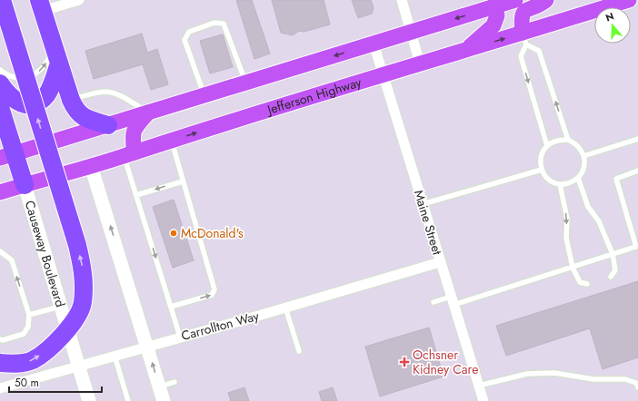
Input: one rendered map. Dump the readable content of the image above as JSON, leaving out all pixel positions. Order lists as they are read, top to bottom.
{
  "streets": {
    "highway": ["Causeway Boulevard"],
    "main road": ["Jefferson Highway"],
    "street": ["Maine Street", "Carrollton Way"]
  },
  "crossings": [
    ["Jefferson Highway", "Maine Street"],
    ["Jefferson Highway", "Causeway Boulevard"],
    ["Maine Street", "Carrollton Way"],
    ["Causeway Boulevard", "Carrollton Way"]
  ],
  "places": {
    "other": ["McDonald's"],
    "health": ["Ochsner Kidney Care"]
  },
  "scale_bar": "50 m",
  "north": "top"
}
